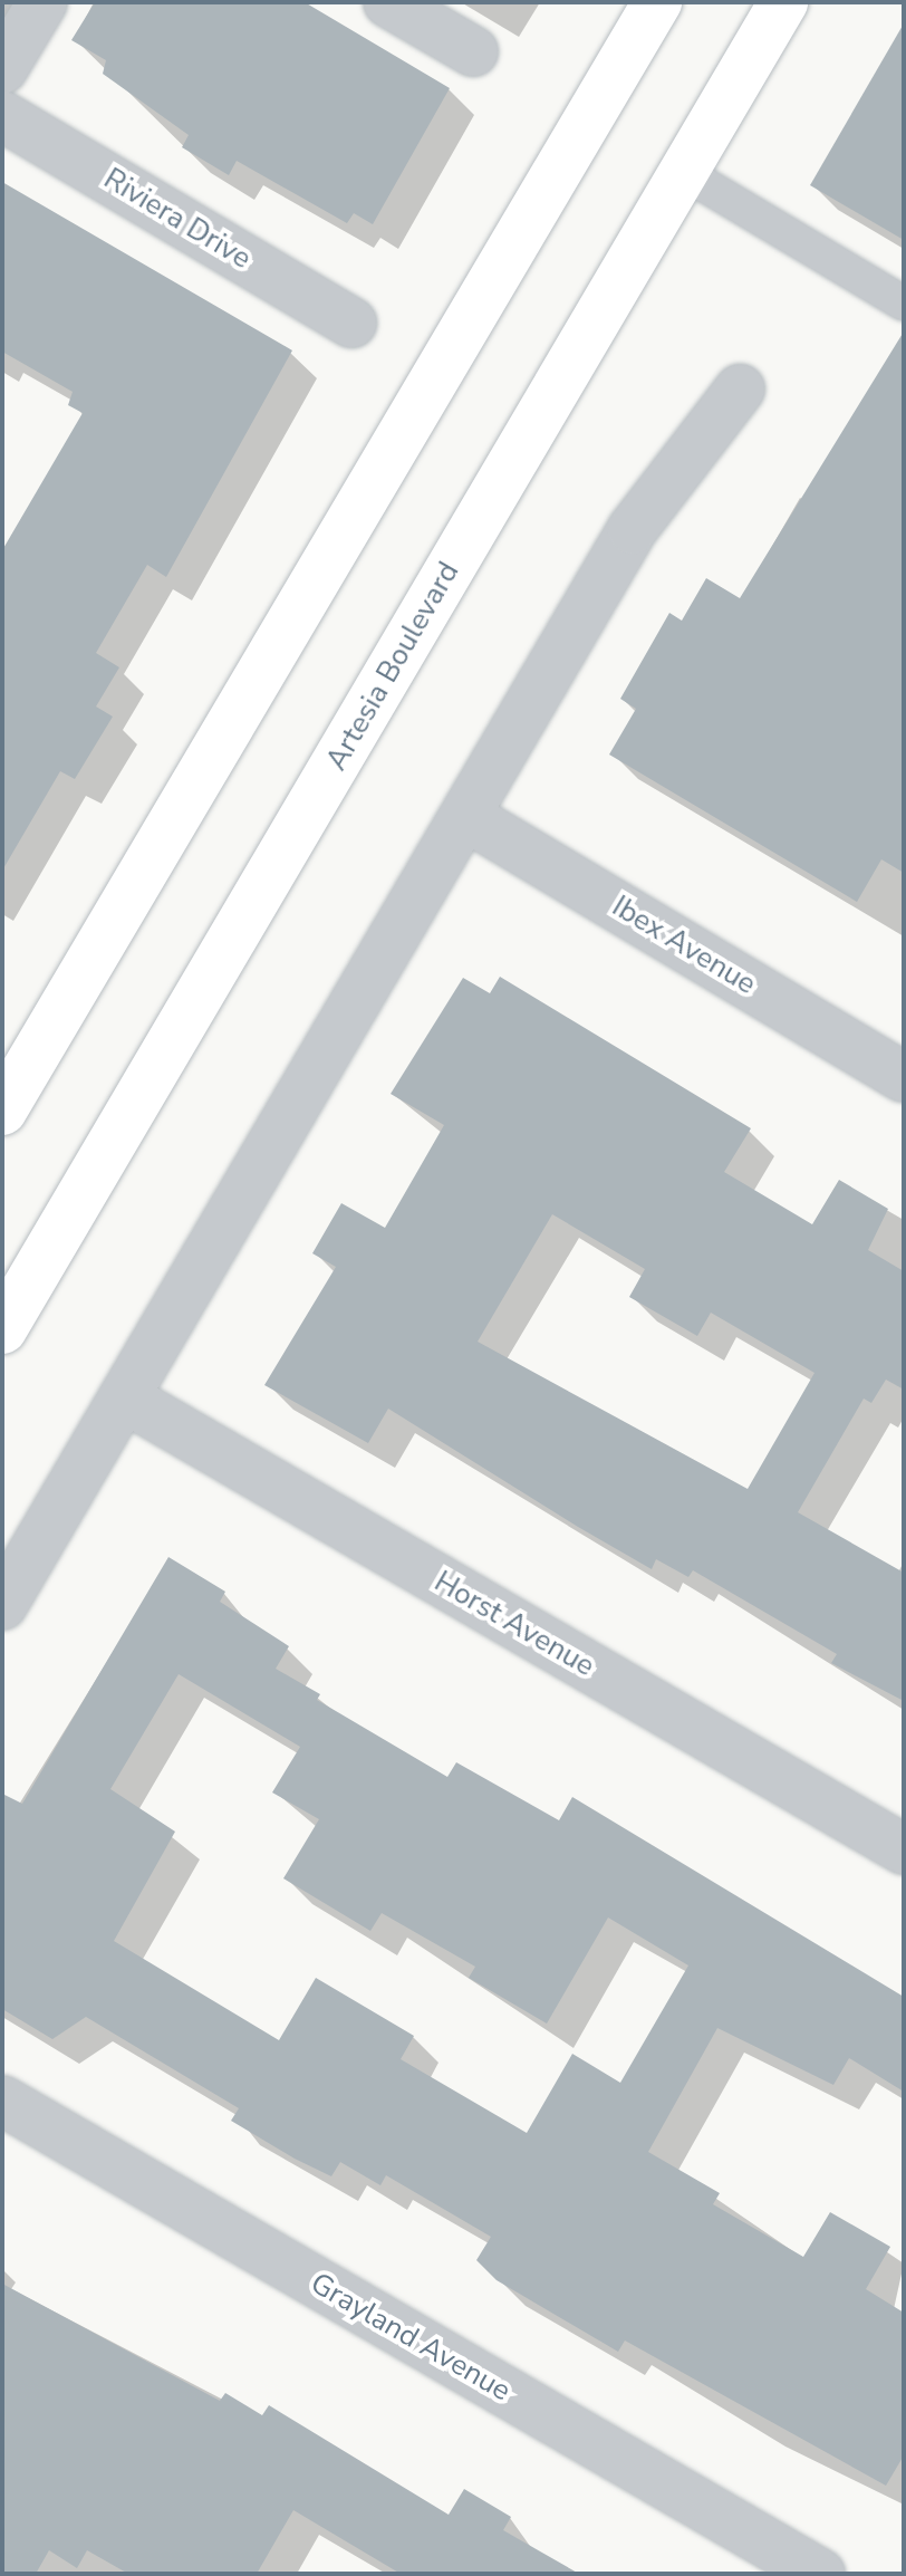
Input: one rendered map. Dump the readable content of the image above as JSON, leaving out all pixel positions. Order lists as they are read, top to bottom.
{
  "streets": {
    "main road": ["Artesia Boulevard"],
    "street": [
      "Riviera Drive",
      "Ibex Avenue",
      "Horst Avenue",
      "Grayland Avenue"
    ]
  }
}
